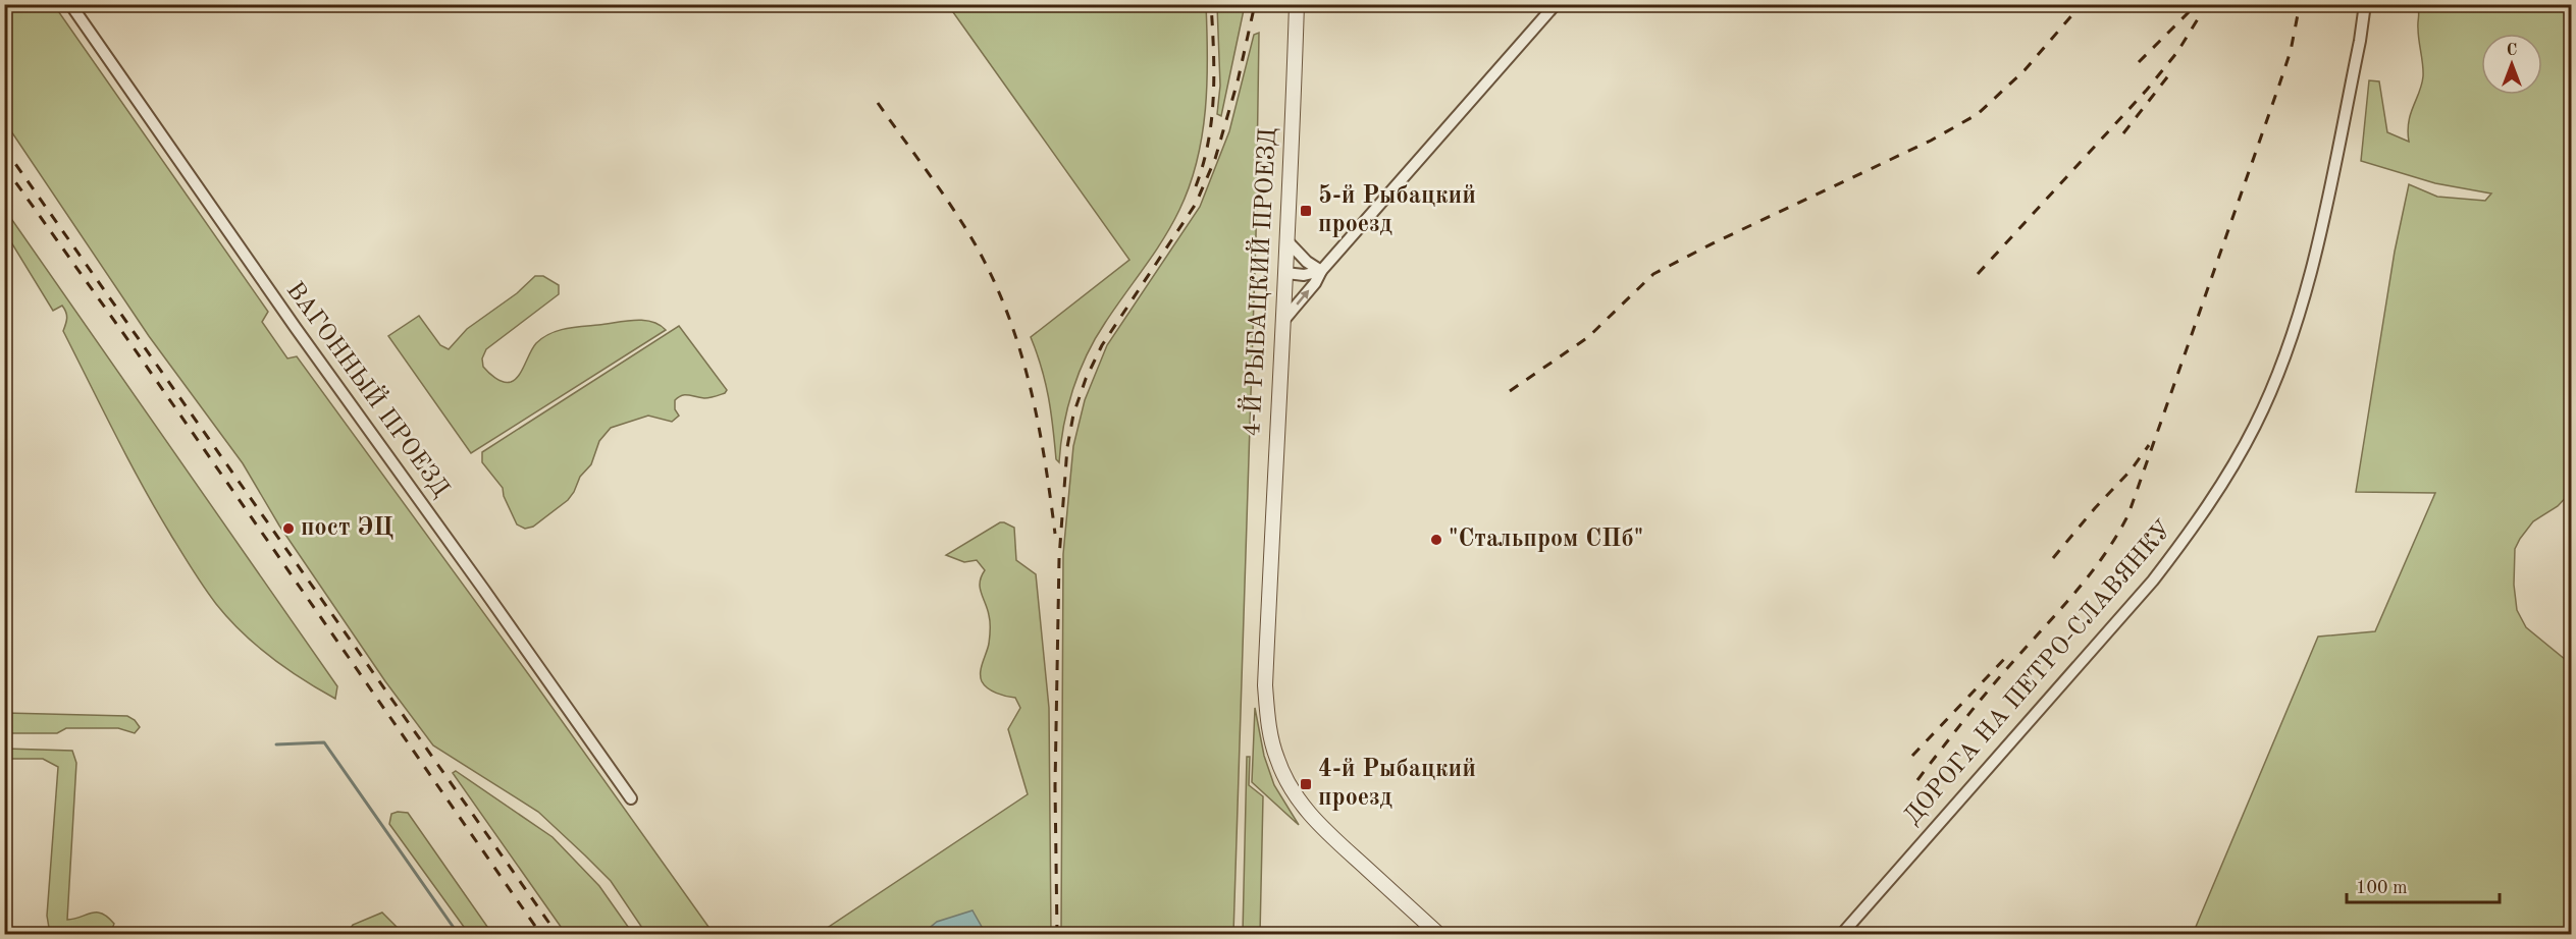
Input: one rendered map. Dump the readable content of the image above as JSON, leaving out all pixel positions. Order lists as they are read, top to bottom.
{
  "streets": {
    "street": ["4-Й РЫБАЦКИЙ ПРОЕЗД", "ВАГОННЫЙ ПРОЕЗД", "ДОРОГА НА ПЕТРО-СЛАВЯНКУ"]
  },
  "places": {
    "transit": ["5-й Рыбацкий проезд", "4-й Рыбацкий проезд"],
    "other": ["пост ЭЦ", "\"Стальпром СПб\""]
  },
  "scale_bar": "100 m",
  "north": "top"
}
